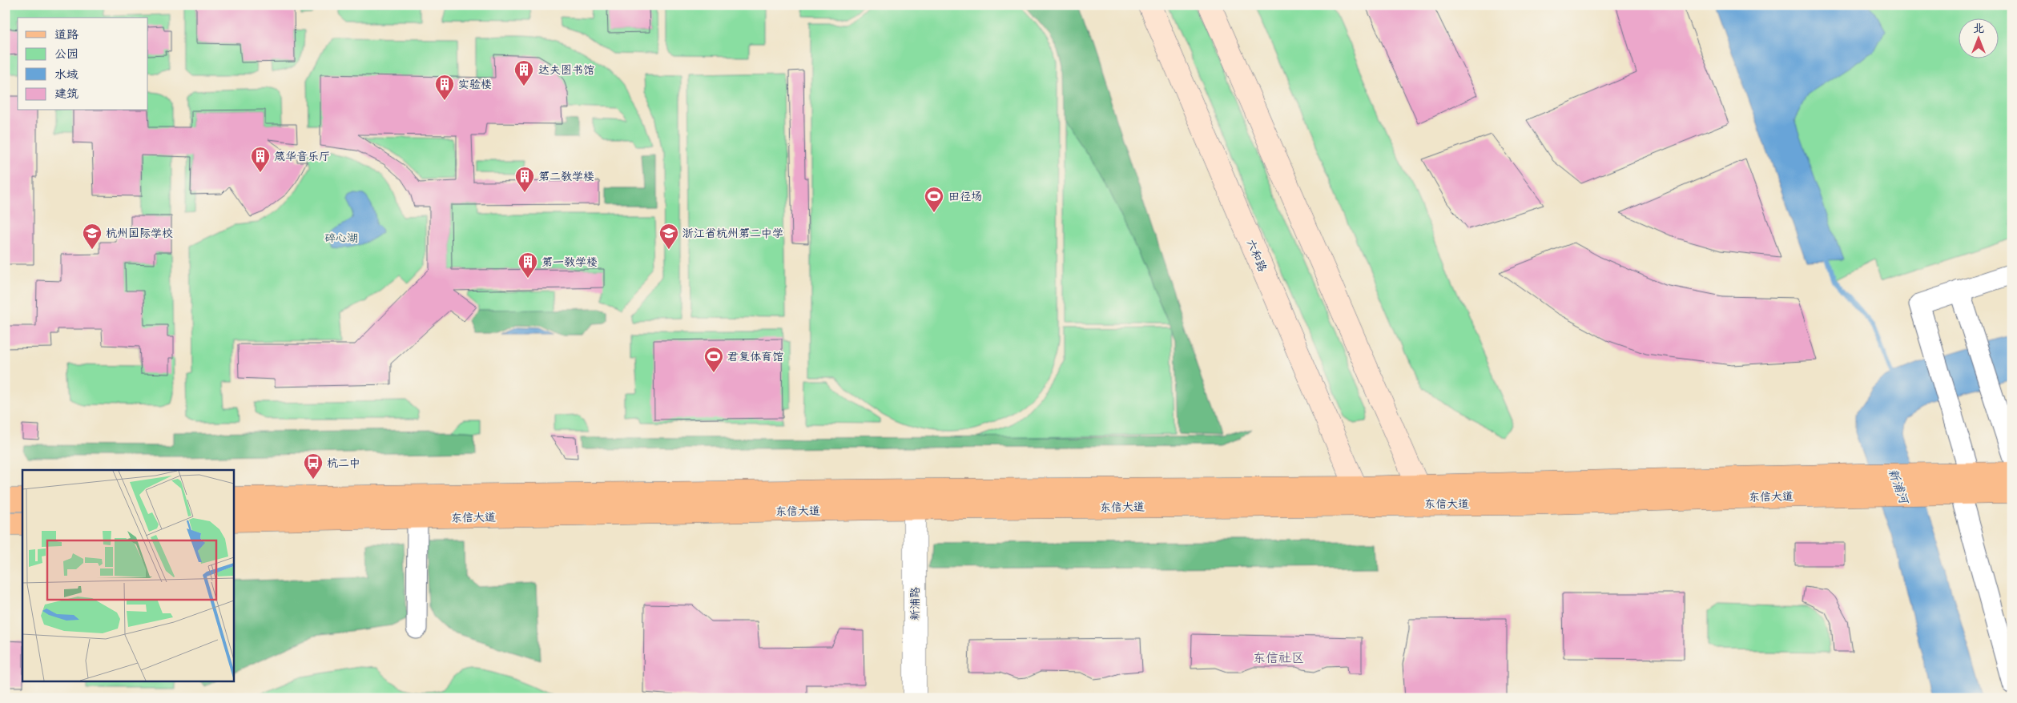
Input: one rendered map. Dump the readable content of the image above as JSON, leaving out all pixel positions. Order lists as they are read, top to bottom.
{
  "streets": {
    "main road": ["六和路", "东信大道"],
    "street": ["新浦路"]
  },
  "crossings": [
    ["六和路", "东信大道"],
    ["东信大道", "新浦路"]
  ],
  "districts": ["东信社区"],
  "water": ["新浦河"],
  "parks": ["碎心湖"],
  "places": {
    "building": [
      "达夫图书馆",
      "实验楼",
      "箴华音乐厅",
      "第二教学楼",
      "第一教学楼"
    ],
    "sports": ["田径场", "君复体育馆"],
    "school or university": ["杭州国际学校", "浙江省杭州第二中学"],
    "bus stop": ["杭二中"]
  },
  "legend": [
    "道路",
    "公园",
    "水域",
    "建筑"
  ],
  "north": "top"
}
